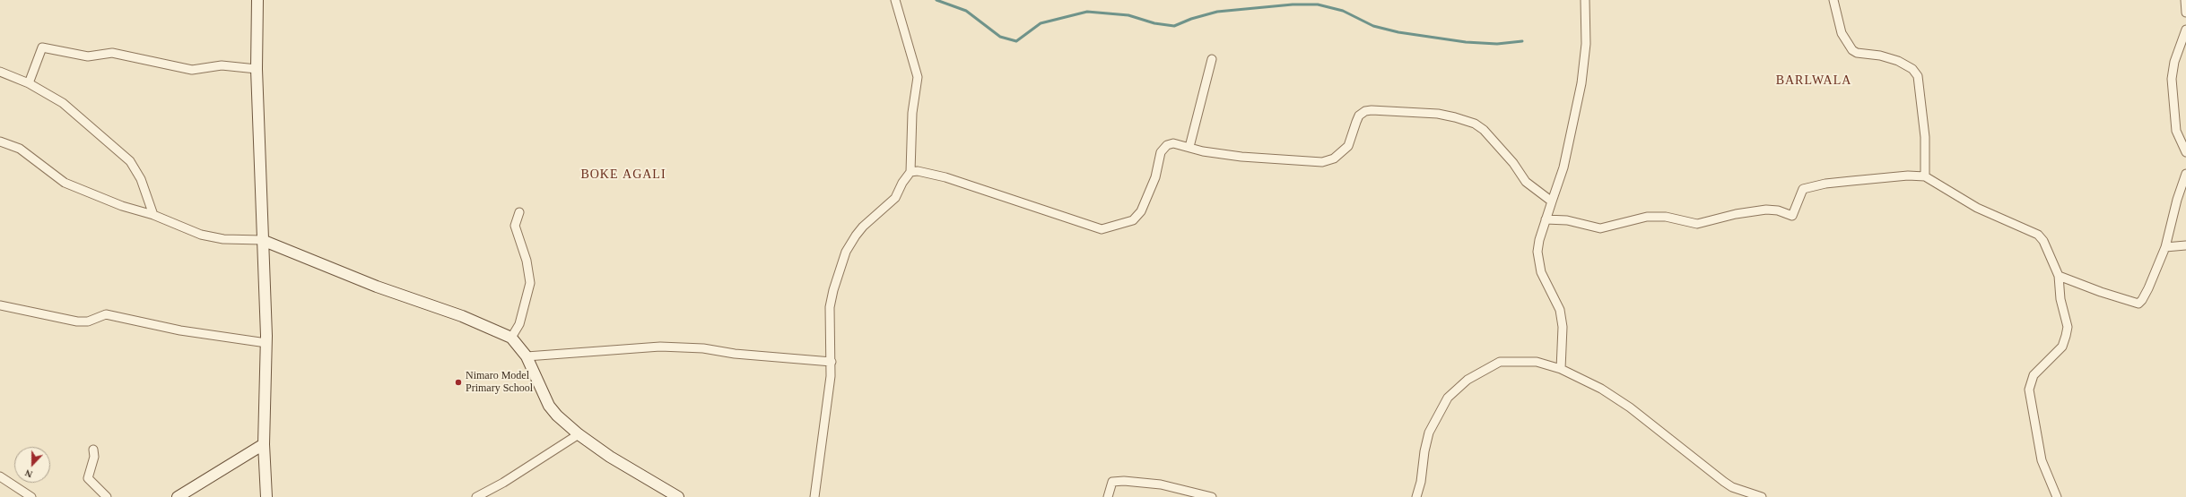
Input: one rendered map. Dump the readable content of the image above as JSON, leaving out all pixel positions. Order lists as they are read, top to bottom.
{
  "districts": ["BARLWALA", "BOKE AGALI"],
  "places": ["Nimaro Model Primary School"],
  "north": "bottom"
}
